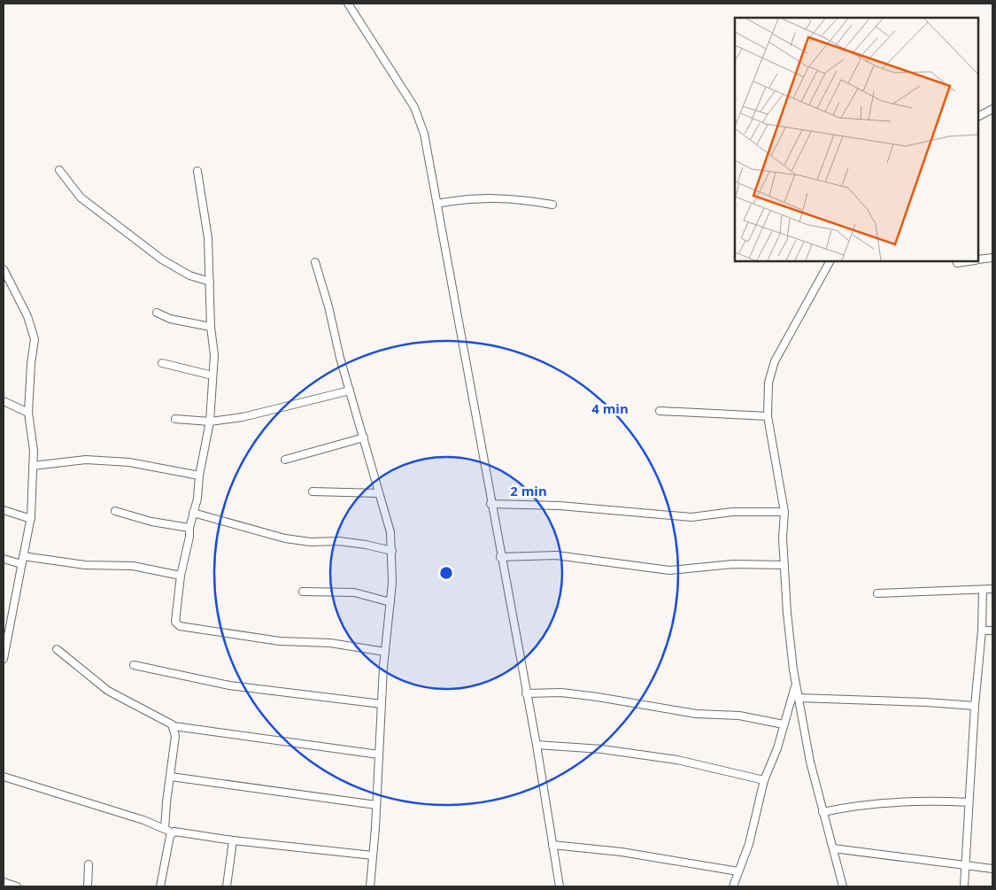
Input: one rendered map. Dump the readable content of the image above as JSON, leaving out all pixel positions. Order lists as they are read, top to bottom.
{
  "rings": ["4 min", "2 min"]
}
